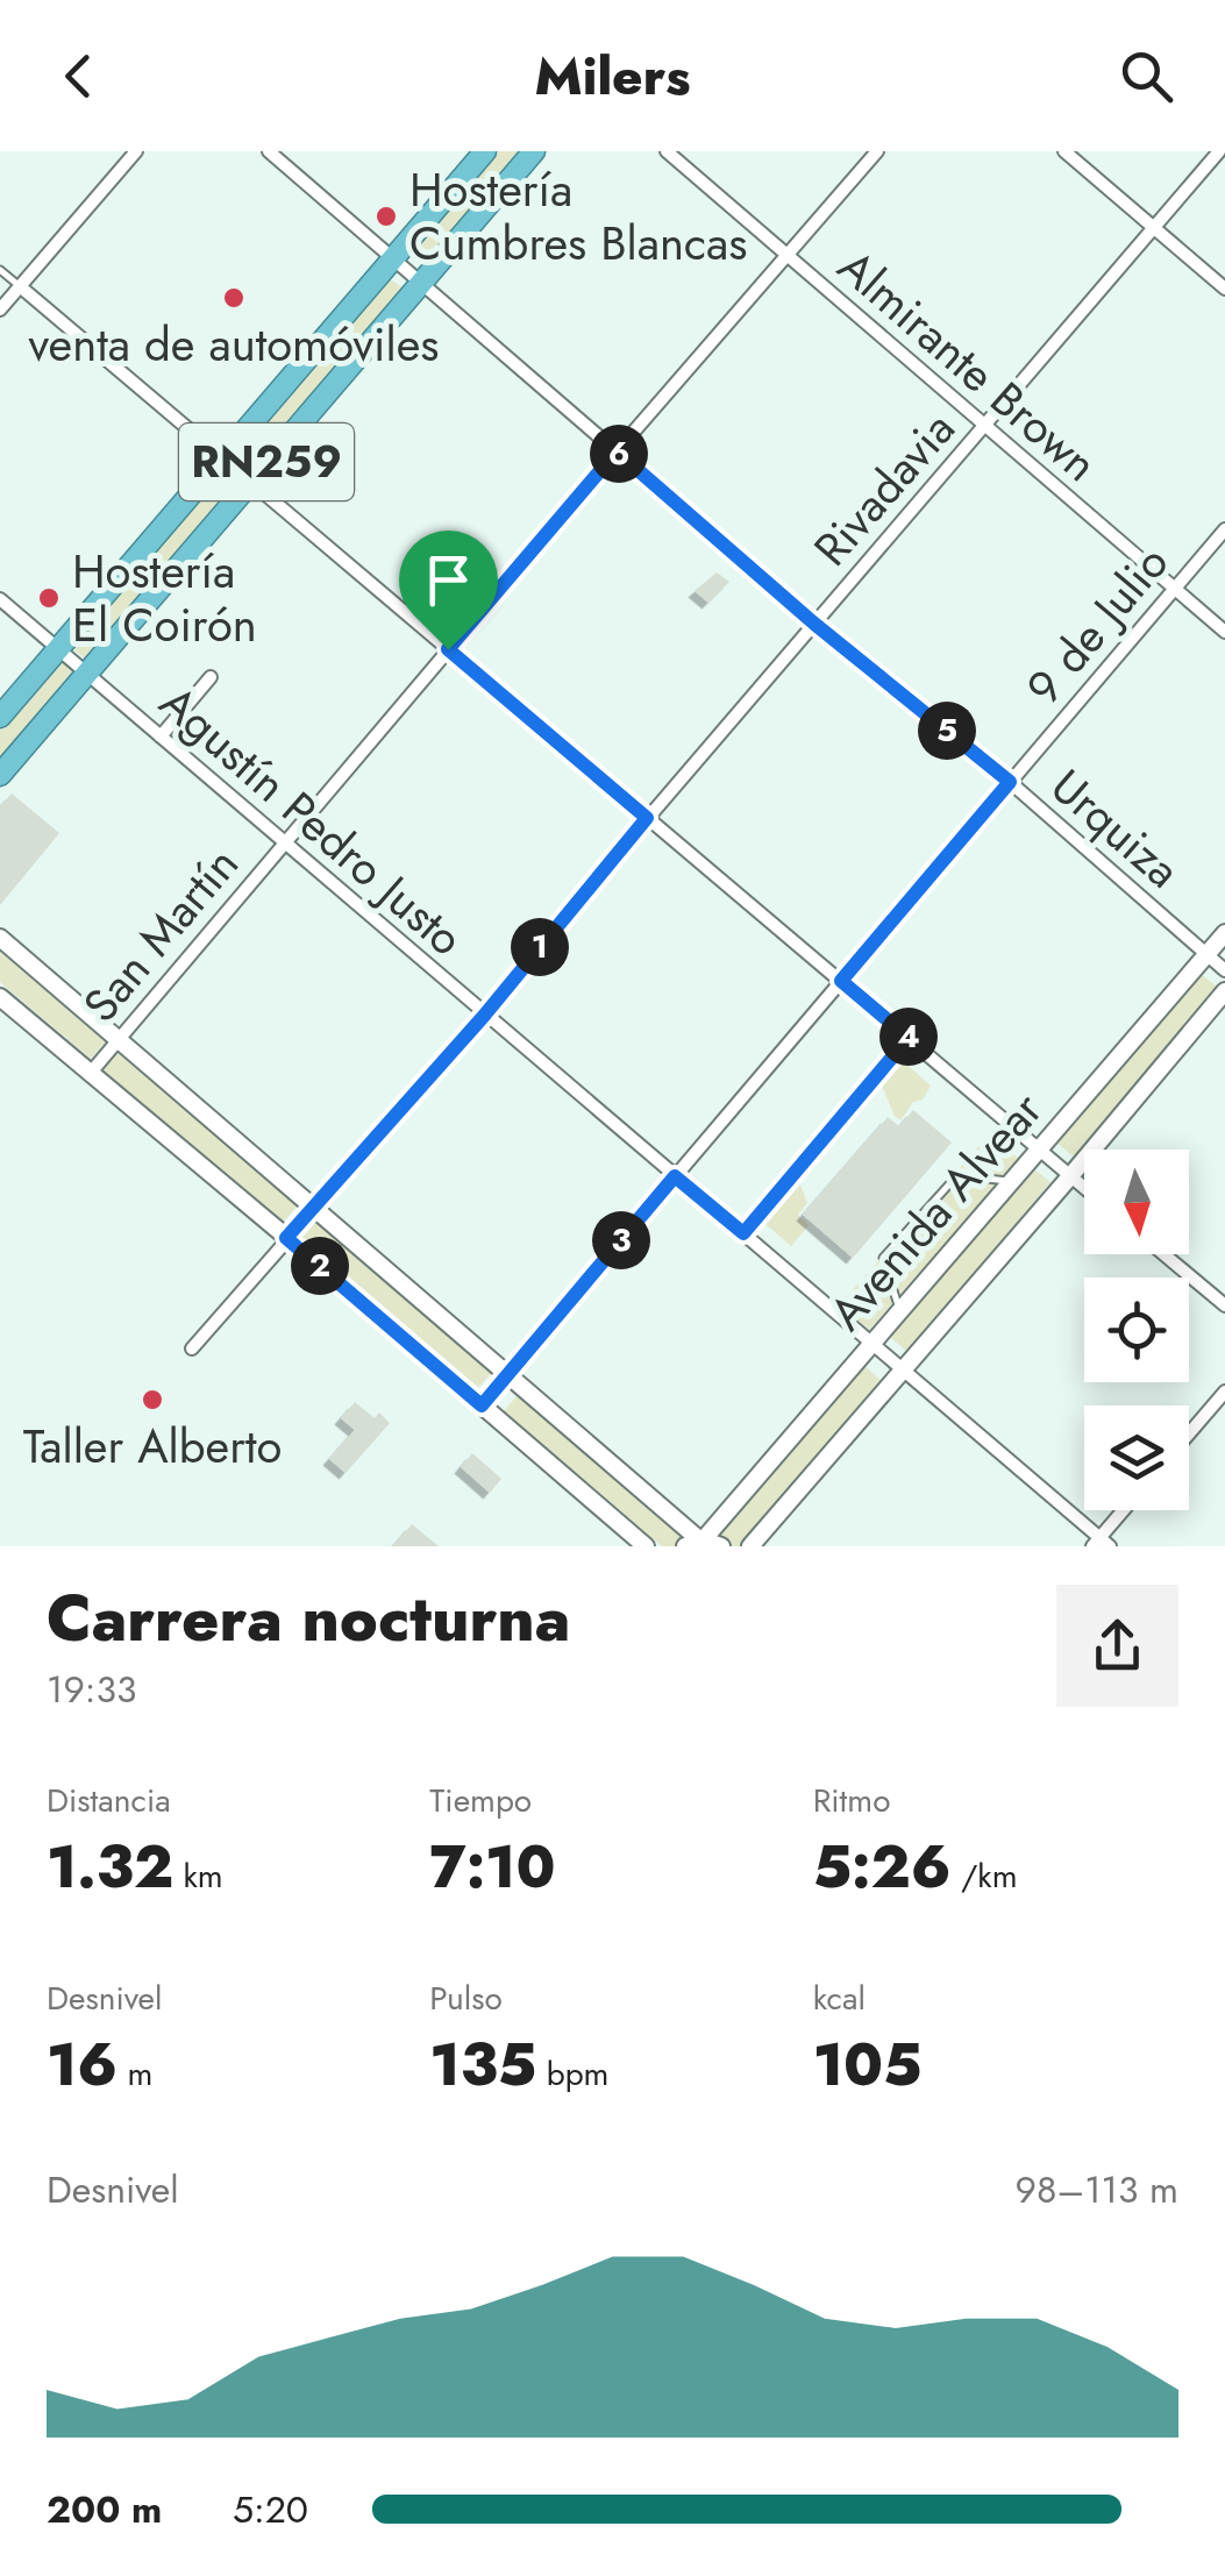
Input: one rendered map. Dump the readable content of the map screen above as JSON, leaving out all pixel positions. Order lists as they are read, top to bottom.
{
  "streets": {
    "highway": ["RN259"],
    "main road": ["Avenida Alvear"],
    "street": [
      "Almirante Brown",
      "Rivadavia",
      "9 de Julio",
      "Agustín Pedro Justo",
      "Urquiza",
      "San Martín"
    ]
  },
  "crossings": [
    ["Almirante Brown", "Rivadavia"],
    ["Almirante Brown", "9 de Julio"],
    ["Almirante Brown", "San Martín"],
    ["RN259", "Agustín Pedro Justo"],
    ["RN259", "Urquiza"],
    ["Rivadavia", "Agustín Pedro Justo"],
    ["Rivadavia", "Urquiza"],
    ["9 de Julio", "Agustín Pedro Justo"],
    ["9 de Julio", "Urquiza"],
    ["Agustín Pedro Justo", "San Martín"],
    ["Agustín Pedro Justo", "Avenida Alvear"],
    ["Urquiza", "San Martín"],
    ["Urquiza", "Avenida Alvear"]
  ],
  "places": [
    "Hostería Cumbres Blancas",
    "venta de automóviles",
    "Hostería El Coirón",
    "Taller Alberto"
  ],
  "north": "bottom",
  "page": {
    "header": "Milers",
    "pins": [
      "6",
      "5",
      "1",
      "4",
      "3",
      "2"
    ],
    "heading": ["Carrera nocturna", "19:33"],
    "stats": [
      ["Distancia", "1.32 km"],
      ["Tiempo", "7:10"],
      ["Ritmo", "5:26 /km"],
      ["Desnivel", "16 m"],
      ["Pulso", "135 bpm"],
      ["kcal", "105"]
    ],
    "chart": ["Desnivel", "98–113 m"],
    "list": [
      {
        "name": "200 m",
        "note": "5:20"
      }
    ]
  }
}
